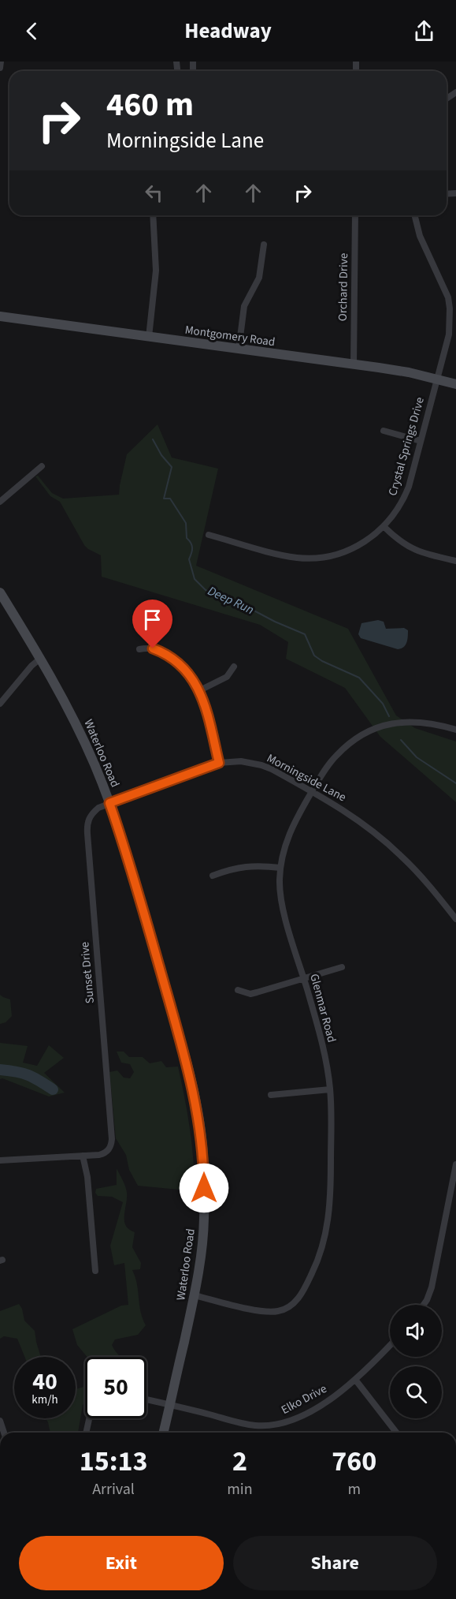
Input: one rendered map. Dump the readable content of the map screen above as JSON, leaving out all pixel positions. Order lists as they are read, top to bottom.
{
  "streets": {
    "main road": ["Montgomery Road", "Waterloo Road"],
    "street": [
      "Orchard Drive",
      "Crystal Springs Drive",
      "Morningside Lane",
      "Sunset Drive",
      "Glenmar Road",
      "Elko Drive"
    ]
  },
  "crossings": [
    ["Orchard Drive", "Montgomery Road"],
    ["Montgomery Road", "Crystal Springs Drive"],
    ["Waterloo Road", "Morningside Lane"],
    ["Waterloo Road", "Sunset Drive"],
    ["Waterloo Road", "Glenmar Road"],
    ["Waterloo Road", "Elko Drive"],
    ["Morningside Lane", "Sunset Drive"],
    ["Morningside Lane", "Glenmar Road"]
  ],
  "water": ["Deep Run"],
  "page": {
    "header": "Headway",
    "turn": ["460 m", "Morningside Lane"],
    "speed": "40 km/h",
    "limit": "50",
    "eta": [
      "15:13",
      "Arrival",
      "2",
      "min",
      "760",
      "m"
    ],
    "buttons": ["Exit", "Share"]
  }
}
